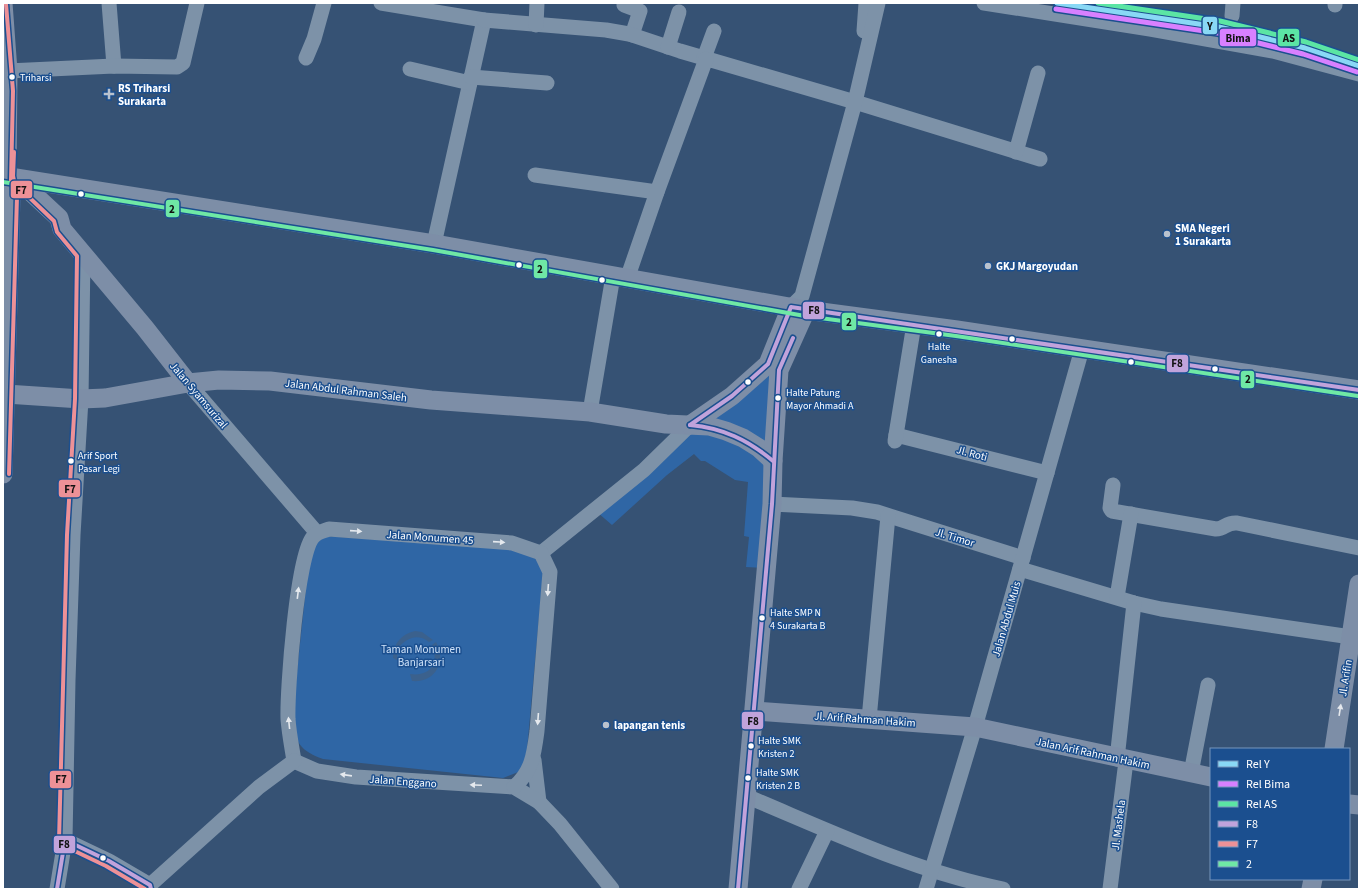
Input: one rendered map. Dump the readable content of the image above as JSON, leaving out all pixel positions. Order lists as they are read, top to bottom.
{
  "streets": {
    "main road": [
      "Jalan Abdul Rahman Saleh",
      "Jalan Syamsurizal",
      "Jl. Arifin",
      "Jl. Arif Rahman Hakim",
      "Jalan Arif Rahman Hakim"
    ],
    "street": [
      "Jl. Roti",
      "Jalan Monumen 45",
      "Jl. Timor",
      "Jalan Abdul Muis",
      "Jalan Enggano",
      "Jl. Mashela"
    ]
  },
  "crossings": [
    ["Jalan Abdul Rahman Saleh", "Jalan Syamsurizal"],
    ["Jalan Syamsurizal", "Jalan Monumen 45"],
    ["Jl. Roti", "Jalan Abdul Muis"],
    ["Jl. Timor", "Jalan Abdul Muis"],
    ["Jl. Timor", "Jl. Arifin"],
    ["Jl. Timor", "Jl. Mashela"],
    ["Jalan Abdul Muis", "Jl. Arif Rahman Hakim"],
    ["Jalan Abdul Muis", "Jalan Arif Rahman Hakim"],
    ["Jl. Arif Rahman Hakim", "Jalan Arif Rahman Hakim"],
    ["Jalan Arif Rahman Hakim", "Jl. Mashela"]
  ],
  "one_way": ["Jalan Monumen 45", "Jl. Arifin", "Jalan Enggano"],
  "parks": ["Taman Monumen Banjarsari"],
  "places": {
    "other": [
      "Triharsi",
      "SMA Negeri 1 Surakarta",
      "GKJ Margoyudan",
      "Halte Ganesha",
      "Halte Patung Mayor Ahmadi A",
      "Arif Sport Pasar Legi",
      "Halte SMP N 4 Surakarta B",
      "lapangan tenis",
      "Halte SMK Kristen 2",
      "Halte SMK Kristen 2 B"
    ],
    "health": ["RS Triharsi Surakarta"]
  },
  "lines": [
    "rail line Y",
    "rail line AS",
    "transit line F7",
    "rail line Bima",
    "transit line 2",
    "transit line F8"
  ],
  "legend": [
    "Rel Y",
    "Rel Bima",
    "Rel AS",
    "F8",
    "F7",
    "2"
  ]
}
